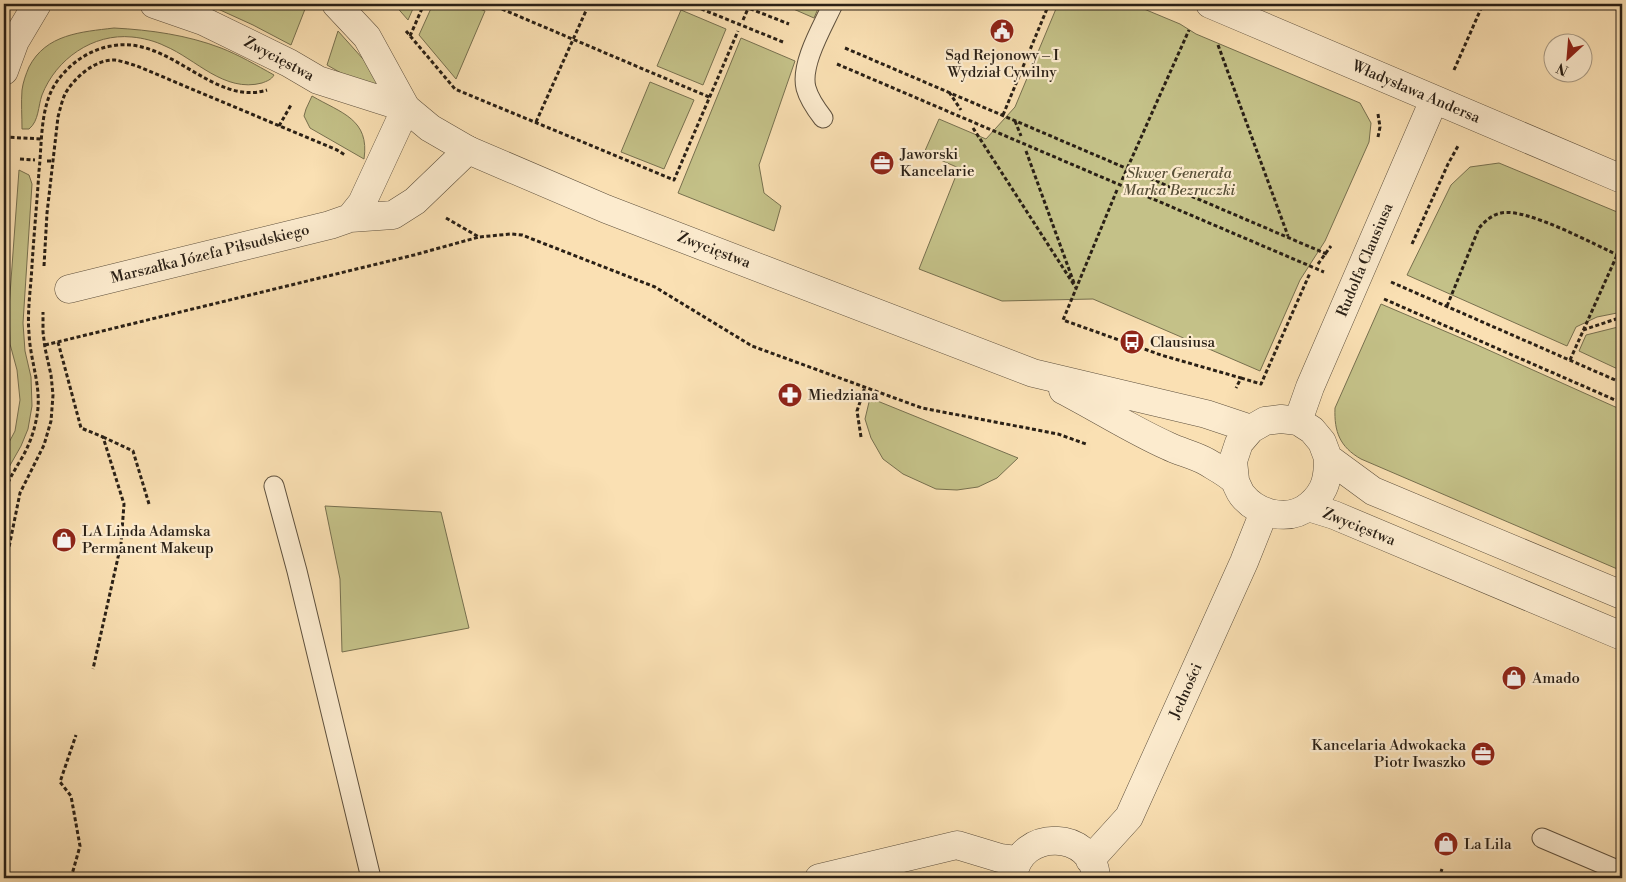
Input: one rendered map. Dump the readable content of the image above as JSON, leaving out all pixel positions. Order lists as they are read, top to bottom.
{
  "streets": {
    "street": [
      "Zwycięstwa",
      "Władysława Andersa",
      "Marszałka Józefa Piłsudskiego",
      "Rudolfa Clausiusa",
      "Jedności"
    ]
  },
  "crossings": [
    ["Zwycięstwa", "Marszałka Józefa Piłsudskiego"],
    ["Zwycięstwa", "Rudolfa Clausiusa"],
    ["Zwycięstwa", "Jedności"],
    ["Władysława Andersa", "Rudolfa Clausiusa"],
    ["Rudolfa Clausiusa", "Jedności"]
  ],
  "parks": ["Skwer Generała Marka Bezruczki"],
  "places": {
    "public building": ["Sąd Rejonowy – I Wydział Cywilny"],
    "office": ["Jaworski Kancelarie", "Kancelaria Adwokacka Piotr Iwaszko"],
    "bus stop": ["Clausiusa"],
    "pharmacy": ["Miedziana"],
    "shop": ["LA Linda Adamska Permanent Makeup", "Amado", "La Lila"]
  },
  "north": "bottom left"
}
